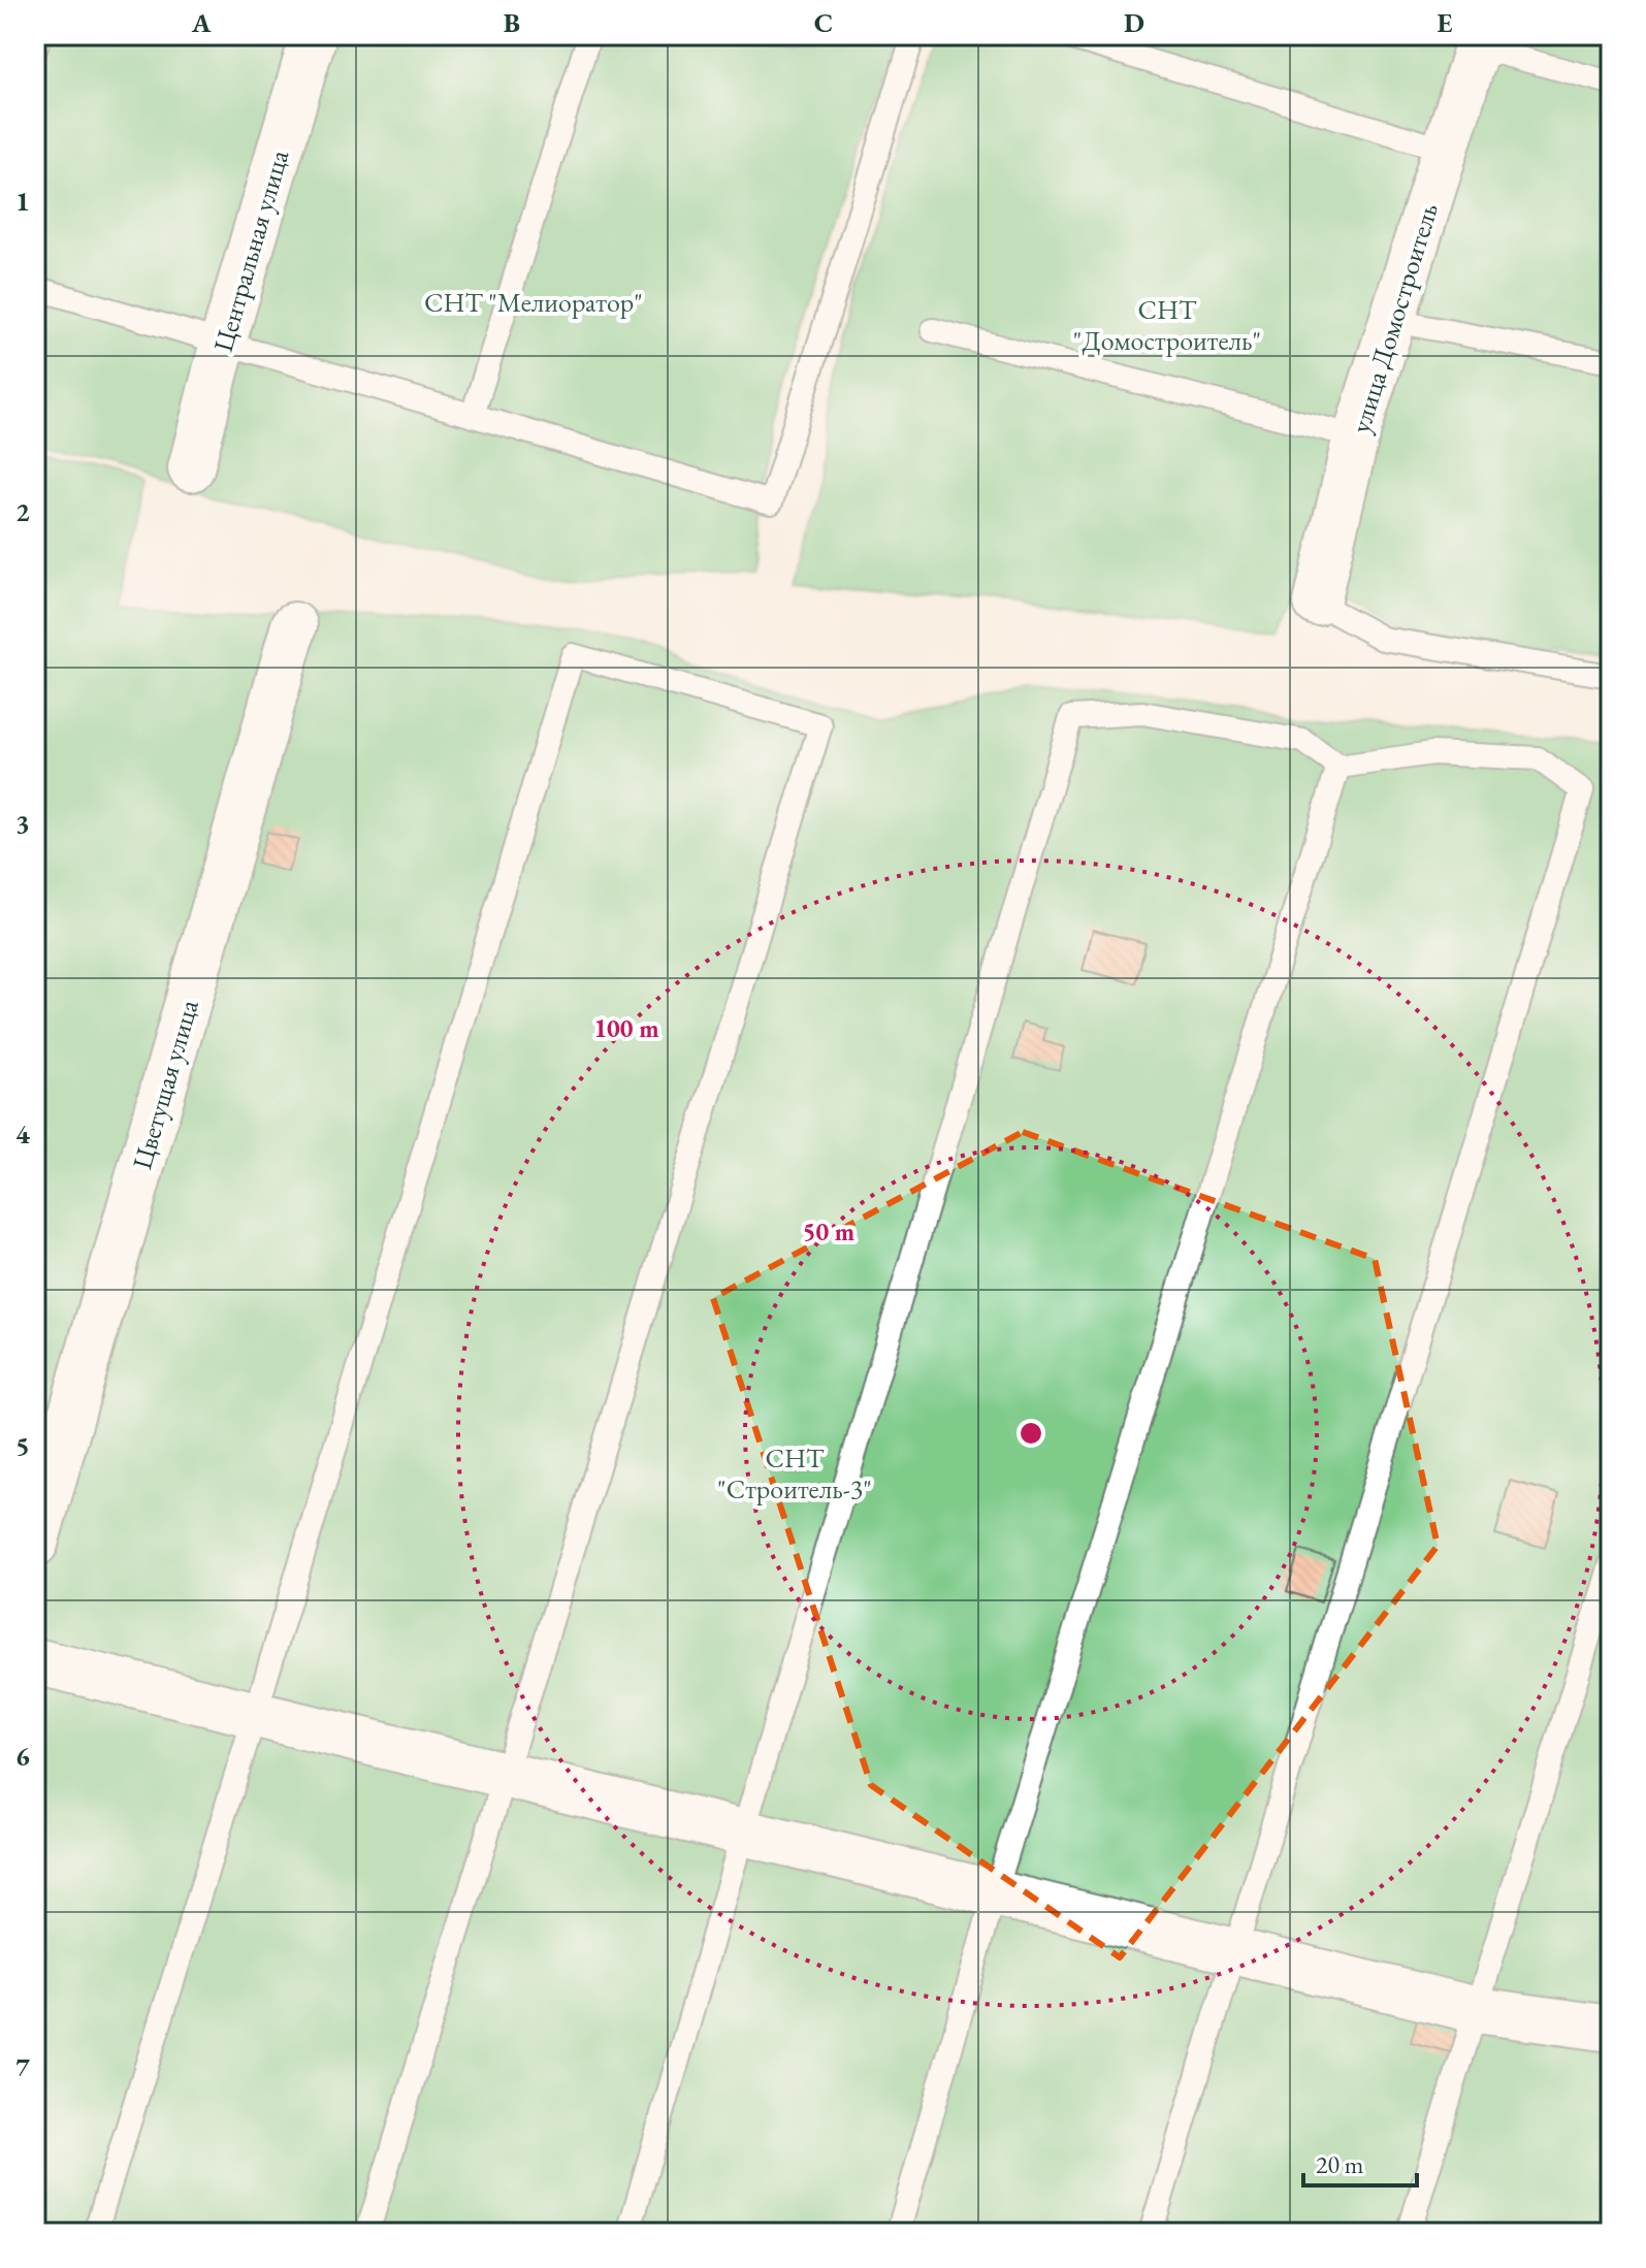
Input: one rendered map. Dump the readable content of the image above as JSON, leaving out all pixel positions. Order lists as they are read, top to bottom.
{
  "streets": {
    "street": ["Центральная улица", "улица Домостроитель", "Цветущая улица"]
  },
  "parks": ["СНТ \"Мелиоратор\"", "СНТ \"Домостроитель\"", "СНТ \"Строитель-3\""],
  "scale_bar": "20 m",
  "grid": {
    "columns": [
      "A",
      "B",
      "C",
      "D",
      "E"
    ],
    "rows": [
      "1",
      "2",
      "3",
      "4",
      "5",
      "6",
      "7"
    ]
  },
  "rings": ["100 m", "50 m"]
}
